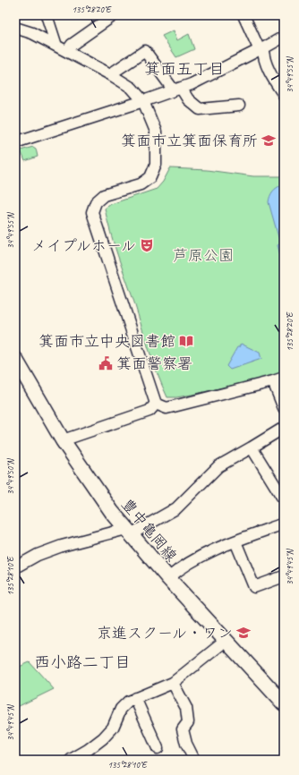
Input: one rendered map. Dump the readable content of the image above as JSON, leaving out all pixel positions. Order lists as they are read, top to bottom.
{
  "streets": {
    "main road": ["豊中亀岡線"]
  },
  "districts": ["箕面五丁目", "西小路二丁目"],
  "parks": ["芦原公園"],
  "places": {
    "school or university": ["箕面市立箕面保育所", "京進スクール・ワン"],
    "theatre": ["メイプルホール"],
    "library": ["箕面市立中央図書館"],
    "public building": ["箕面警察署"]
  },
  "coordinates": [
    "135°28'20\"E",
    "34°49'55\"N",
    "34°49'50\"N",
    "34°49'45\"N",
    "135°28'10\"E"
  ]
}
